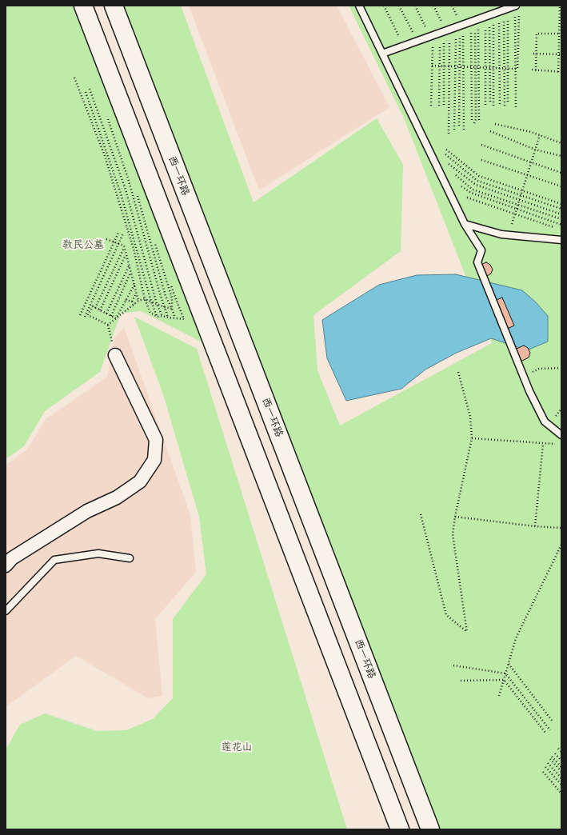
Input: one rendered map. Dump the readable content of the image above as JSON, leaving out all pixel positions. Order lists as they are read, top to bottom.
{
  "streets": {
    "highway": ["西一环路"]
  },
  "parks": ["教民公墓", "莲花山"]
}
